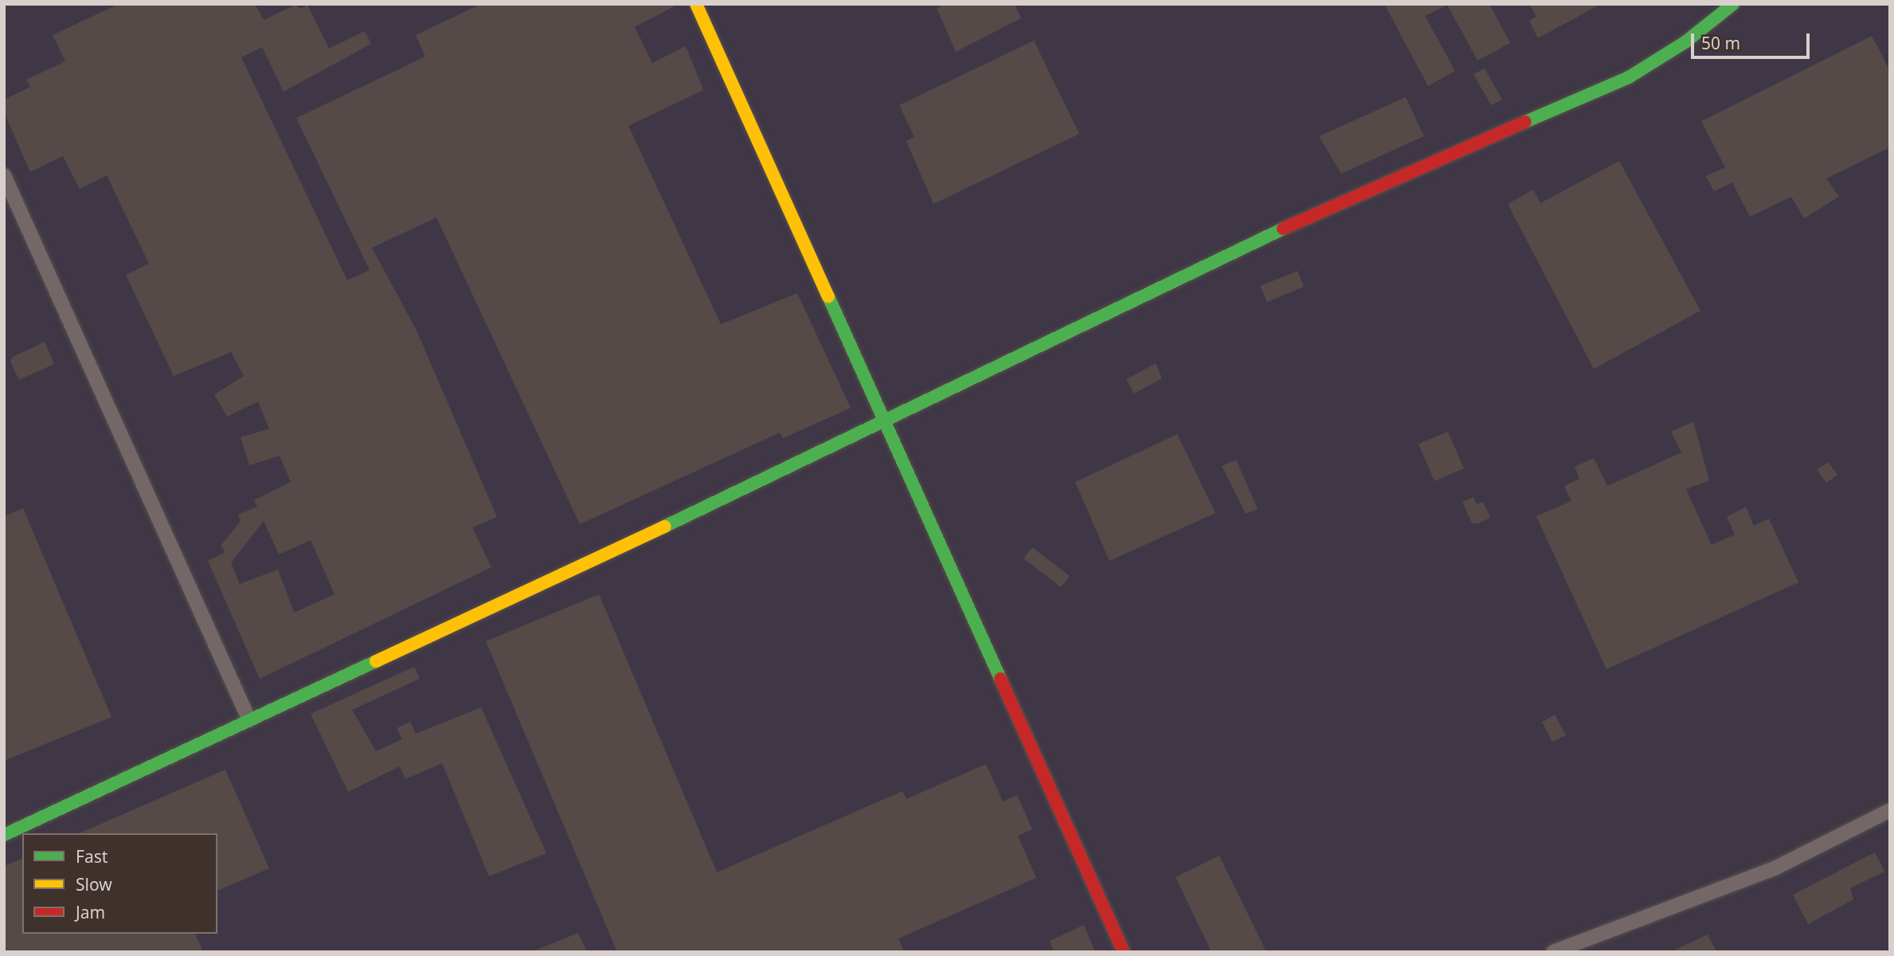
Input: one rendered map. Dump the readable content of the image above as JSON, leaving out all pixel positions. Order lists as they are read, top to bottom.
{
  "legend": ["Fast", "Slow", "Jam"],
  "scale_bar": "50 m"
}
